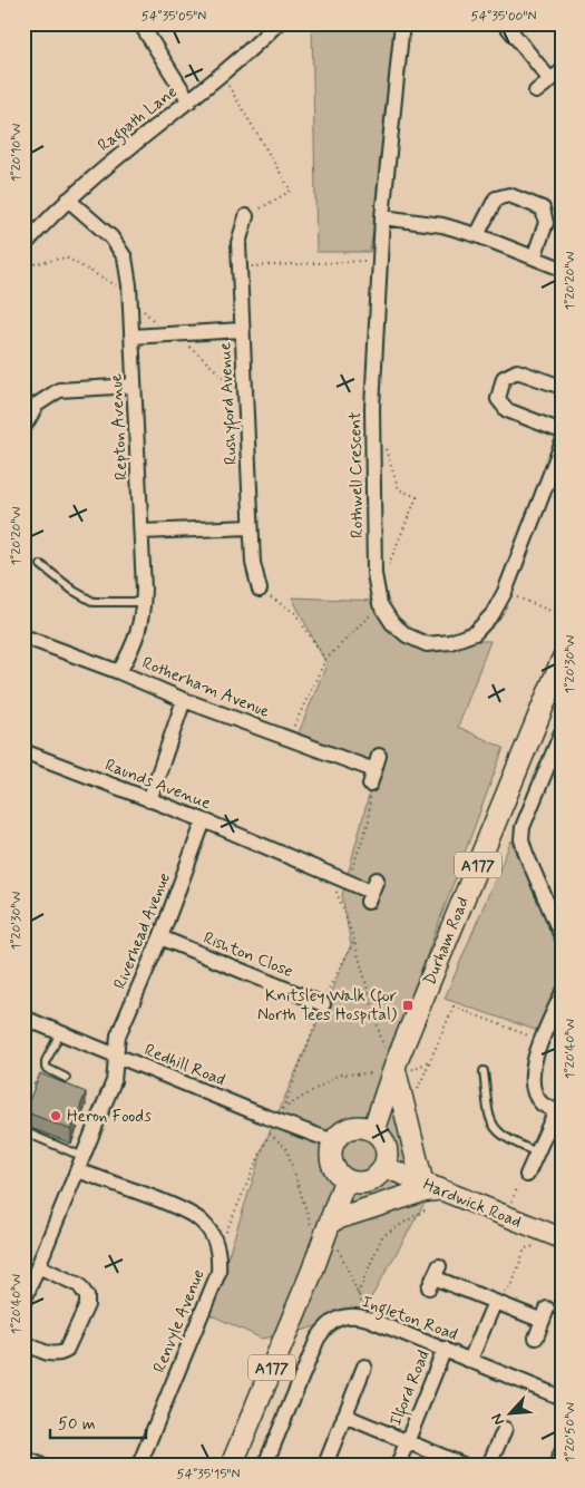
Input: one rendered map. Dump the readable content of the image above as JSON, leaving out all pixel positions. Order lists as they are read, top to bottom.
{
  "streets": {
    "main road": ["A177", "Durham Road"],
    "street": [
      "Ragpath Lane",
      "Rushyford Avenue",
      "Repton Avenue",
      "Rothwell Crescent",
      "Rotherham Avenue",
      "Raunds Avenue",
      "Riverhead Avenue",
      "Rishton Close",
      "Redhill Road",
      "Hardwick Road",
      "Ingleton Road",
      "Renvyle Avenue",
      "Ilford Road"
    ]
  },
  "crossings": [
    ["Ragpath Lane", "Repton Avenue"],
    ["Repton Avenue", "Rotherham Avenue"],
    ["Raunds Avenue", "Riverhead Avenue"],
    ["A177", "Durham Road"],
    ["A177", "Redhill Road"],
    ["A177", "Hardwick Road"],
    ["Riverhead Avenue", "Rishton Close"],
    ["Riverhead Avenue", "Redhill Road"],
    ["Durham Road", "Redhill Road"],
    ["Durham Road", "Hardwick Road"],
    ["Redhill Road", "Hardwick Road"],
    ["Ingleton Road", "Ilford Road"]
  ],
  "places": {
    "transit": ["Knitsley Walk (for North Tees Hospital)"],
    "other": ["Heron Foods"]
  },
  "scale_bar": "50 m",
  "north": "bottom left",
  "coordinates": [
    "54°35'05\"N",
    "54°35'00\"N",
    "1°20'10\"W",
    "1°20'20\"W",
    "1°20'30\"W",
    "1°20'40\"W",
    "1°20'50\"W",
    "54°35'15\"N"
  ]
}
